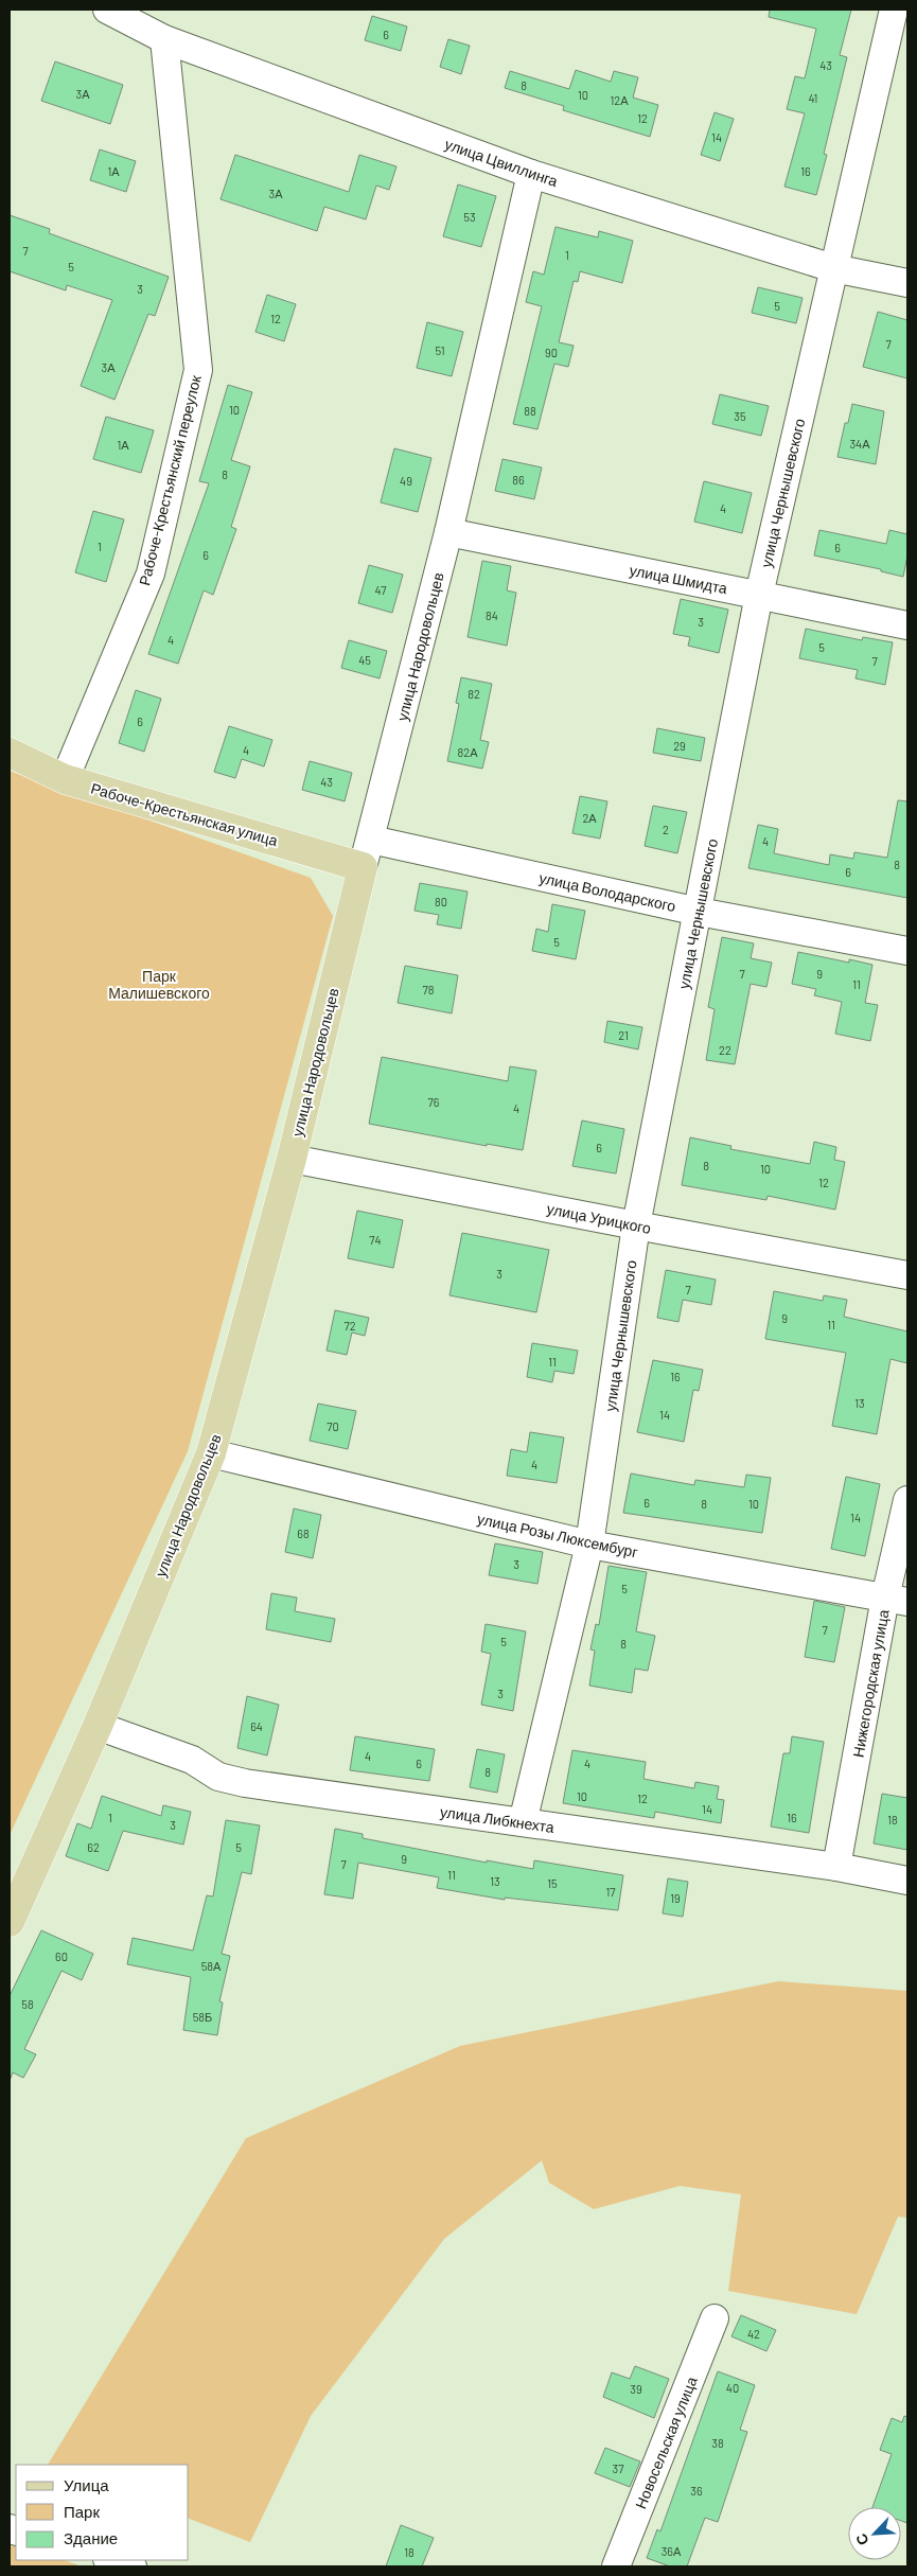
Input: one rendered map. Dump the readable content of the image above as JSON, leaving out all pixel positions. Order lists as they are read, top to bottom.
{
  "streets": {
    "main road": ["улица Народовольцев", "Рабоче-Крестьянская улица"],
    "street": [
      "улица Цвиллинга",
      "Рабоче-Крестьянский переулок",
      "улица Чернышевского",
      "улица Шмидта",
      "улица Володарского",
      "улица Урицкого",
      "улица Розы Люксембург",
      "Нижегородская улица",
      "улица Либкнехта",
      "Новосельская улица"
    ]
  },
  "crossings": [
    ["улица Цвиллинга", "Рабоче-Крестьянский переулок"],
    ["улица Цвиллинга", "улица Чернышевского"],
    ["улица Цвиллинга", "улица Народовольцев"],
    ["Рабоче-Крестьянский переулок", "Рабоче-Крестьянская улица"],
    ["улица Чернышевского", "улица Шмидта"],
    ["улица Чернышевского", "улица Володарского"],
    ["улица Чернышевского", "улица Урицкого"],
    ["улица Чернышевского", "улица Розы Люксембург"],
    ["улица Чернышевского", "улица Либкнехта"],
    ["улица Шмидта", "улица Народовольцев"],
    ["улица Народовольцев", "Рабоче-Крестьянская улица"],
    ["улица Народовольцев", "улица Володарского"],
    ["улица Народовольцев", "улица Урицкого"],
    ["улица Народовольцев", "улица Розы Люксембург"],
    ["улица Народовольцев", "улица Либкнехта"],
    ["улица Розы Люксембург", "Нижегородская улица"],
    ["Нижегородская улица", "улица Либкнехта"]
  ],
  "parks": ["Парк Малишевского"],
  "house_numbers": [
    "6",
    "43",
    "8",
    "3А",
    "10",
    "41",
    "12А",
    "12",
    "14",
    "1А",
    "16",
    "3А",
    "53",
    "7",
    "1",
    "5",
    "3",
    "5",
    "12",
    "7",
    "51",
    "90",
    "3А",
    "10",
    "88",
    "35",
    "34А",
    "1А",
    "8",
    "86",
    "49",
    "4",
    "1",
    "6",
    "6",
    "47",
    "84",
    "3",
    "4",
    "5",
    "45",
    "7",
    "82",
    "6",
    "29",
    "4",
    "82А",
    "43",
    "2А",
    "2",
    "4",
    "8",
    "6",
    "80",
    "5",
    "7",
    "9",
    "11",
    "78",
    "21",
    "22",
    "76",
    "4",
    "6",
    "8",
    "10",
    "12",
    "74",
    "3",
    "7",
    "9",
    "11",
    "72",
    "11",
    "16",
    "13",
    "14",
    "70",
    "4",
    "6",
    "8",
    "10",
    "14",
    "68",
    "3",
    "5",
    "7",
    "5",
    "8",
    "3",
    "64",
    "4",
    "6",
    "4",
    "8",
    "10",
    "12",
    "14",
    "1",
    "16",
    "18",
    "3",
    "62",
    "5",
    "9",
    "7",
    "11",
    "13",
    "15",
    "17",
    "19",
    "60",
    "58А",
    "58",
    "58Б",
    "42",
    "40",
    "39",
    "38",
    "37",
    "36",
    "36А",
    "18"
  ],
  "legend": ["Улица", "Парк", "Здание"],
  "north": "bottom left"
}
